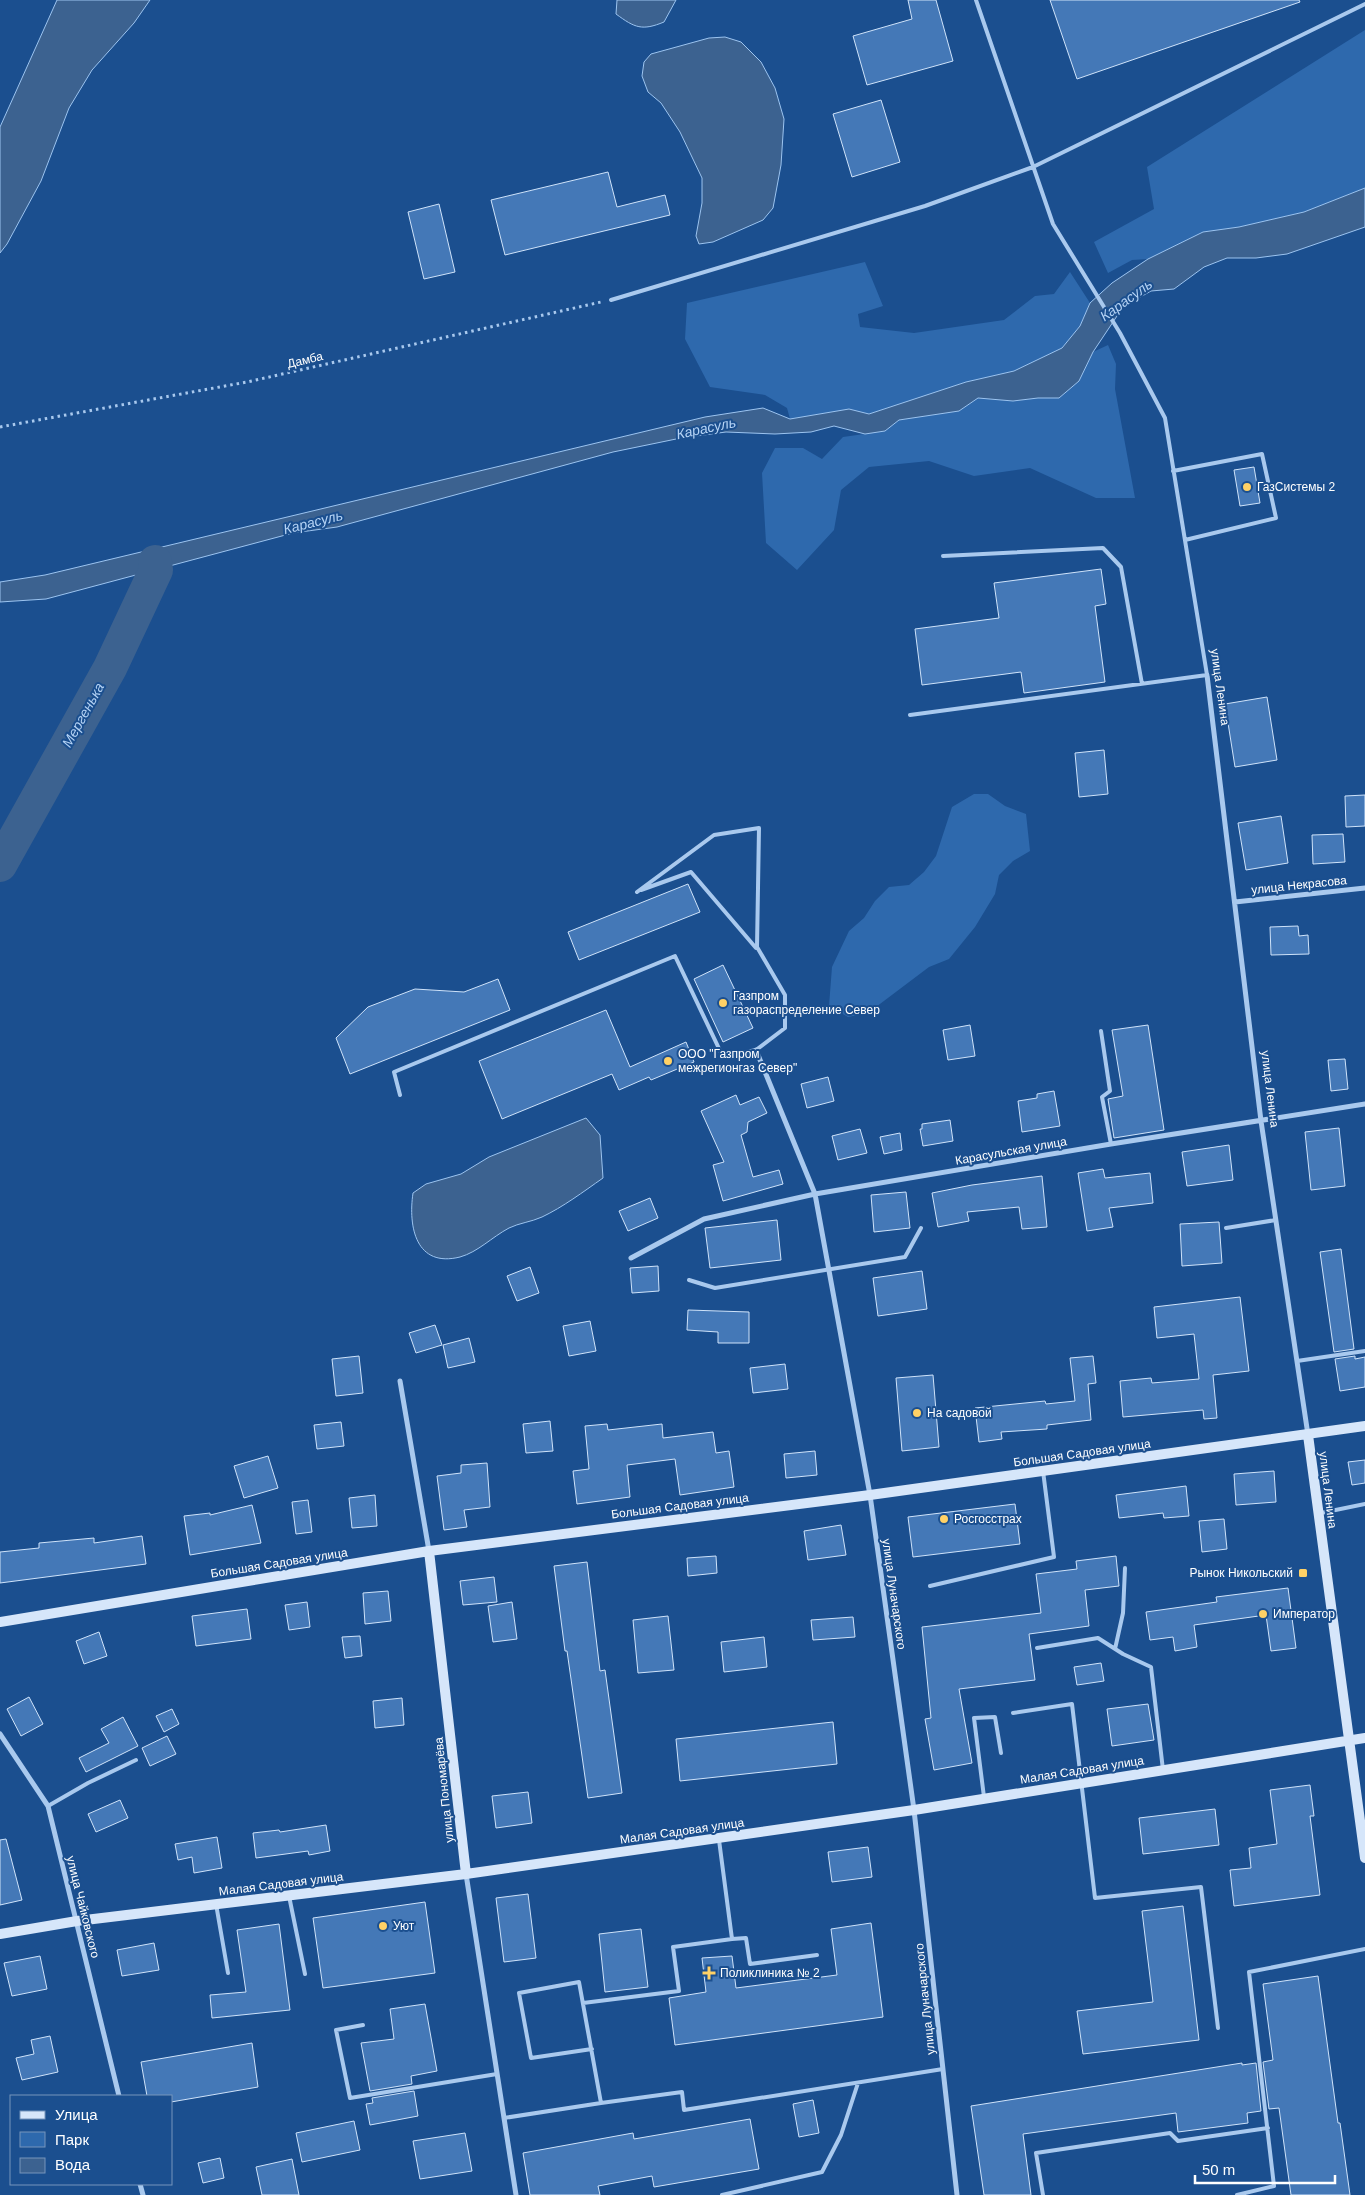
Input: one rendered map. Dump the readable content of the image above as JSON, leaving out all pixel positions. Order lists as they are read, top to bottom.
{
  "streets": {
    "street": [
      "улица Ленина",
      "улица Некрасова",
      "Карасульская улица",
      "Большая Садовая улица",
      "улица Луначарского",
      "Малая Садовая улица",
      "улица Пономарёва",
      "улица Чайковского"
    ],
    "path": ["Дамба"]
  },
  "crossings": [
    ["улица Ленина", "улица Некрасова"],
    ["улица Ленина", "Карасульская улица"],
    ["улица Ленина", "Большая Садовая улица"],
    ["улица Ленина", "Малая Садовая улица"],
    ["Карасульская улица", "улица Луначарского"],
    ["Большая Садовая улица", "улица Луначарского"],
    ["Большая Садовая улица", "улица Пономарёва"],
    ["улица Луначарского", "Малая Садовая улица"],
    ["Малая Садовая улица", "улица Пономарёва"],
    ["Малая Садовая улица", "улица Чайковского"]
  ],
  "water": ["Карасуль", "Мергенька"],
  "places": {
    "other": [
      "ГазСистемы 2",
      "Газпром газораспределение Север",
      "ООО \"Газпром межрегионгаз Север\"",
      "На садовой",
      "Росгосстрах",
      "Император",
      "Уют"
    ],
    "transit": ["Рынок Никольский"],
    "health": ["Поликлиника № 2"]
  },
  "legend": ["Улица", "Парк", "Вода"],
  "scale_bar": "50 m"
}
